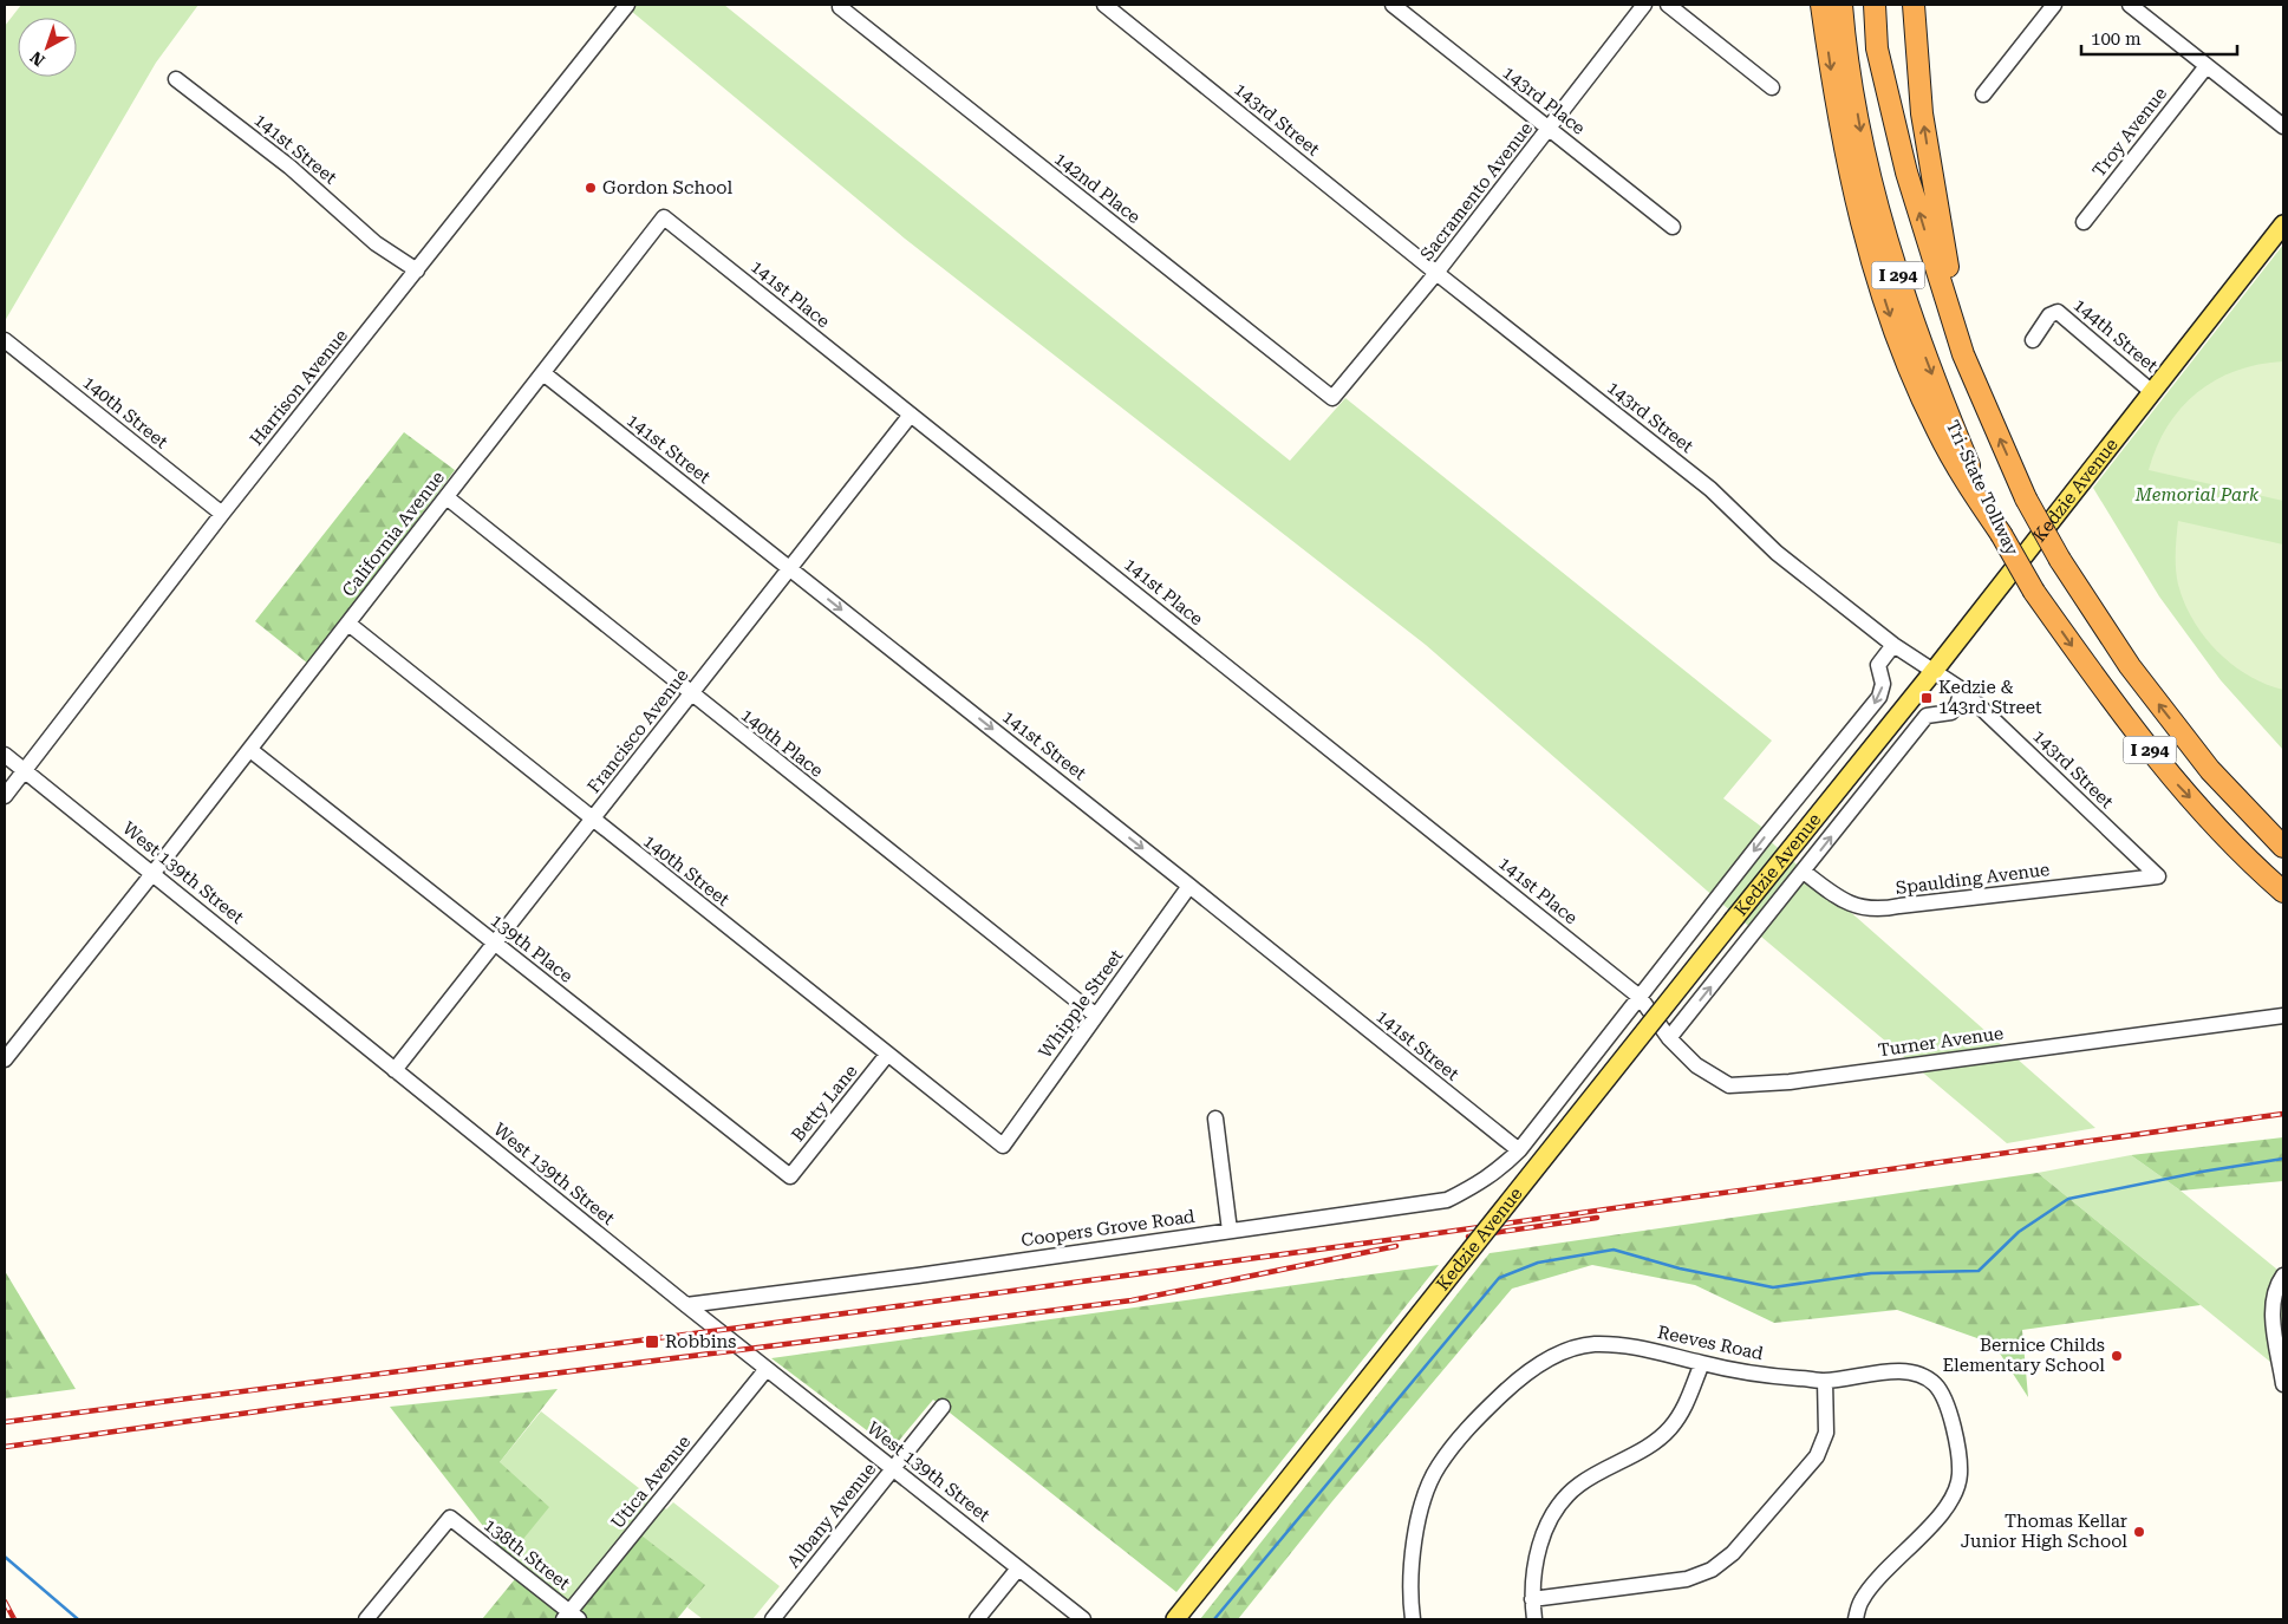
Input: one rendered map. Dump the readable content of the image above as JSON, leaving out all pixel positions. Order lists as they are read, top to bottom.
{
  "streets": {
    "highway": ["I 294", "Tri-State Tollway"],
    "main road": ["Kedzie Avenue"],
    "street": [
      "143rd Place",
      "143rd Street",
      "Troy Avenue",
      "141st Street",
      "142nd Place",
      "Sacramento Avenue",
      "141st Place",
      "144th Street",
      "Harrison Avenue",
      "140th Street",
      "California Avenue",
      "Francisco Avenue",
      "140th Place",
      "West 139th Street",
      "Spaulding Avenue",
      "139th Place",
      "Whipple Street",
      "Turner Avenue",
      "Betty Lane",
      "Coopers Grove Road",
      "Reeves Road",
      "Utica Avenue",
      "Albany Avenue",
      "138th Street"
    ]
  },
  "crossings": [
    ["143rd Place", "Sacramento Avenue"],
    ["143rd Street", "Sacramento Avenue"],
    ["143rd Street", "Kedzie Avenue"],
    ["143rd Street", "Spaulding Avenue"],
    ["143rd Street", "Coopers Grove Road"],
    ["141st Street", "Harrison Avenue"],
    ["141st Street", "California Avenue"],
    ["141st Street", "Francisco Avenue"],
    ["141st Street", "Whipple Street"],
    ["141st Street", "Coopers Grove Road"],
    ["142nd Place", "Sacramento Avenue"],
    ["141st Place", "California Avenue"],
    ["141st Place", "Francisco Avenue"],
    ["141st Place", "Turner Avenue"],
    ["141st Place", "Coopers Grove Road"],
    ["144th Street", "Kedzie Avenue"],
    ["Harrison Avenue", "140th Street"],
    ["Harrison Avenue", "West 139th Street"],
    ["140th Street", "California Avenue"],
    ["140th Street", "Francisco Avenue"],
    ["140th Street", "Whipple Street"],
    ["140th Street", "Betty Lane"],
    ["California Avenue", "140th Place"],
    ["California Avenue", "West 139th Street"],
    ["California Avenue", "139th Place"],
    ["Francisco Avenue", "140th Place"],
    ["Francisco Avenue", "West 139th Street"],
    ["Francisco Avenue", "139th Place"],
    ["140th Place", "Whipple Street"],
    ["West 139th Street", "Coopers Grove Road"],
    ["West 139th Street", "Utica Avenue"],
    ["West 139th Street", "Albany Avenue"],
    ["139th Place", "Betty Lane"],
    ["Turner Avenue", "Coopers Grove Road"],
    ["Utica Avenue", "138th Street"]
  ],
  "parks": ["Memorial Park"],
  "places": {
    "other": ["Gordon School", "Bernice Childs Elementary School", "Thomas Kellar Junior High School"],
    "transit": ["Kedzie & 143rd Street", "Robbins"]
  },
  "scale_bar": "100 m",
  "north": "bottom left"
}
